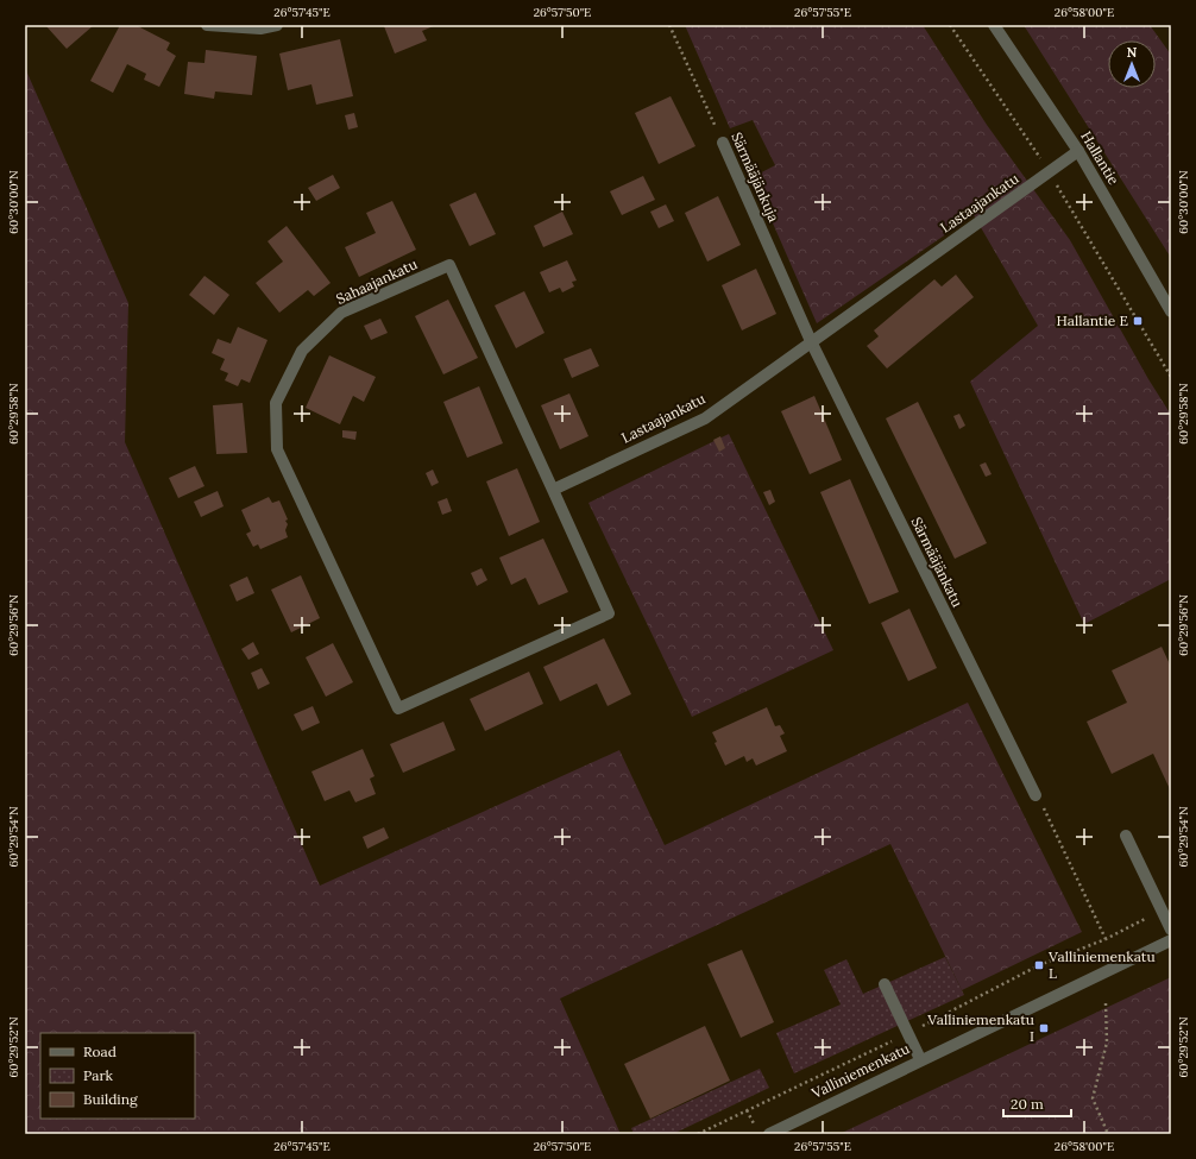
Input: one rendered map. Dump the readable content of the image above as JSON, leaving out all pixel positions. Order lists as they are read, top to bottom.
{
  "streets": {
    "street": [
      "Hallantie",
      "Särmääjänkuja",
      "Lastaajankatu",
      "Sahaajankatu",
      "Särmääjänkatu",
      "Valliniemenkatu"
    ]
  },
  "crossings": [
    ["Hallantie", "Lastaajankatu"],
    ["Särmääjänkuja", "Lastaajankatu"],
    ["Särmääjänkuja", "Särmääjänkatu"],
    ["Lastaajankatu", "Sahaajankatu"],
    ["Lastaajankatu", "Särmääjänkatu"]
  ],
  "places": {
    "transit": ["Hallantie E", "Valliniemenkatu L", "Valliniemenkatu I"]
  },
  "legend": ["Road", "Park", "Building"],
  "scale_bar": "20 m",
  "north": "top",
  "coordinates": [
    "26°57'45\"E",
    "26°57'50\"E",
    "26°57'55\"E",
    "26°58'00\"E",
    "60°30'00\"N",
    "60°29'58\"N",
    "60°29'56\"N",
    "60°29'54\"N",
    "60°29'52\"N"
  ]
}
